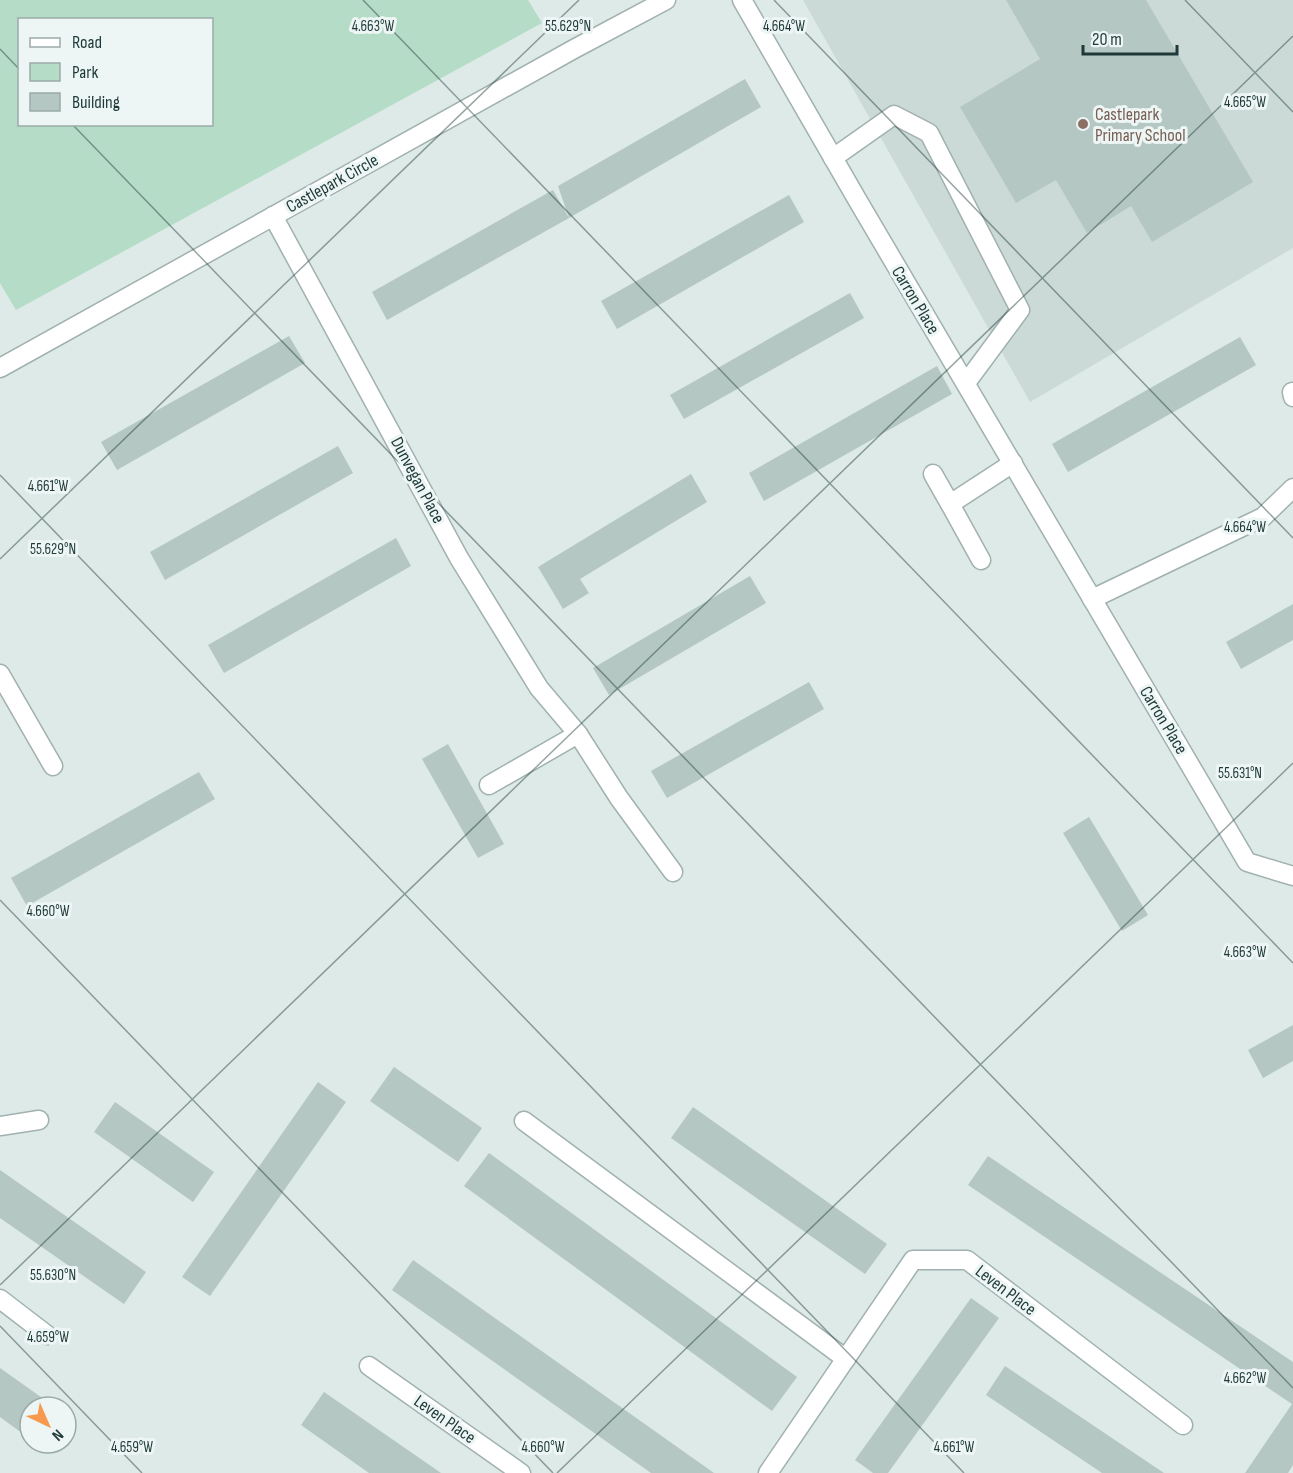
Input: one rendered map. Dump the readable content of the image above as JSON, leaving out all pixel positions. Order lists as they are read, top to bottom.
{
  "streets": {
    "street": [
      "Castlepark Circle",
      "Carron Place",
      "Dunvegan Place",
      "Leven Place"
    ]
  },
  "crossings": [
    ["Castlepark Circle", "Dunvegan Place"]
  ],
  "places": ["Castlepark Primary School"],
  "legend": ["Road", "Park", "Building"],
  "scale_bar": "20 m",
  "north": "bottom right",
  "coordinates": [
    "55.629°N",
    "4.663°W",
    "4.664°W",
    "4.665°W",
    "4.661°W",
    "55.631°N",
    "4.660°W",
    "55.630°N",
    "4.659°W",
    "4.662°W"
  ]
}
